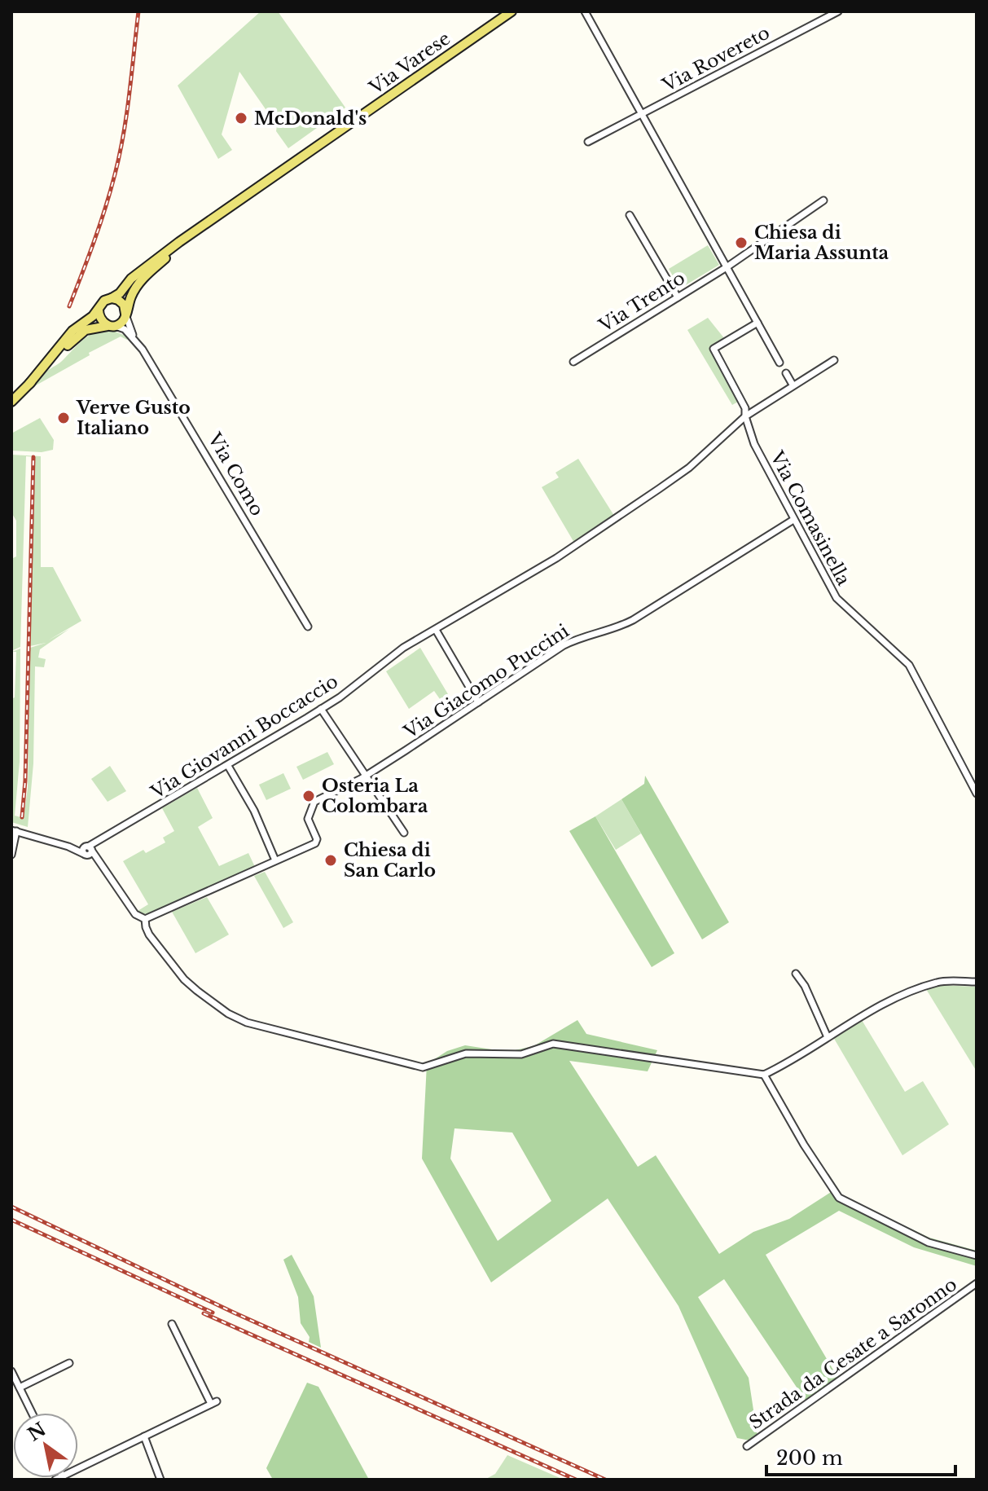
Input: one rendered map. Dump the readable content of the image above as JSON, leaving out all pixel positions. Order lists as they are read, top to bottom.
{
  "streets": {
    "main road": ["Via Varese"],
    "street": [
      "Via Rovereto",
      "Via Trento",
      "Via Como",
      "Via Comasinella",
      "Via Giacomo Puccini",
      "Via Giovanni Boccaccio",
      "Strada da Cesate a Saronno"
    ]
  },
  "crossings": [
    ["Via Varese", "Via Como"],
    ["Via Comasinella", "Via Giacomo Puccini"],
    ["Via Comasinella", "Via Giovanni Boccaccio"]
  ],
  "places": [
    "McDonald's",
    "Chiesa di Maria Assunta",
    "Verve Gusto Italiano",
    "Osteria La Colombara",
    "Chiesa di San Carlo"
  ],
  "scale_bar": "200 m",
  "north": "top left"
}
